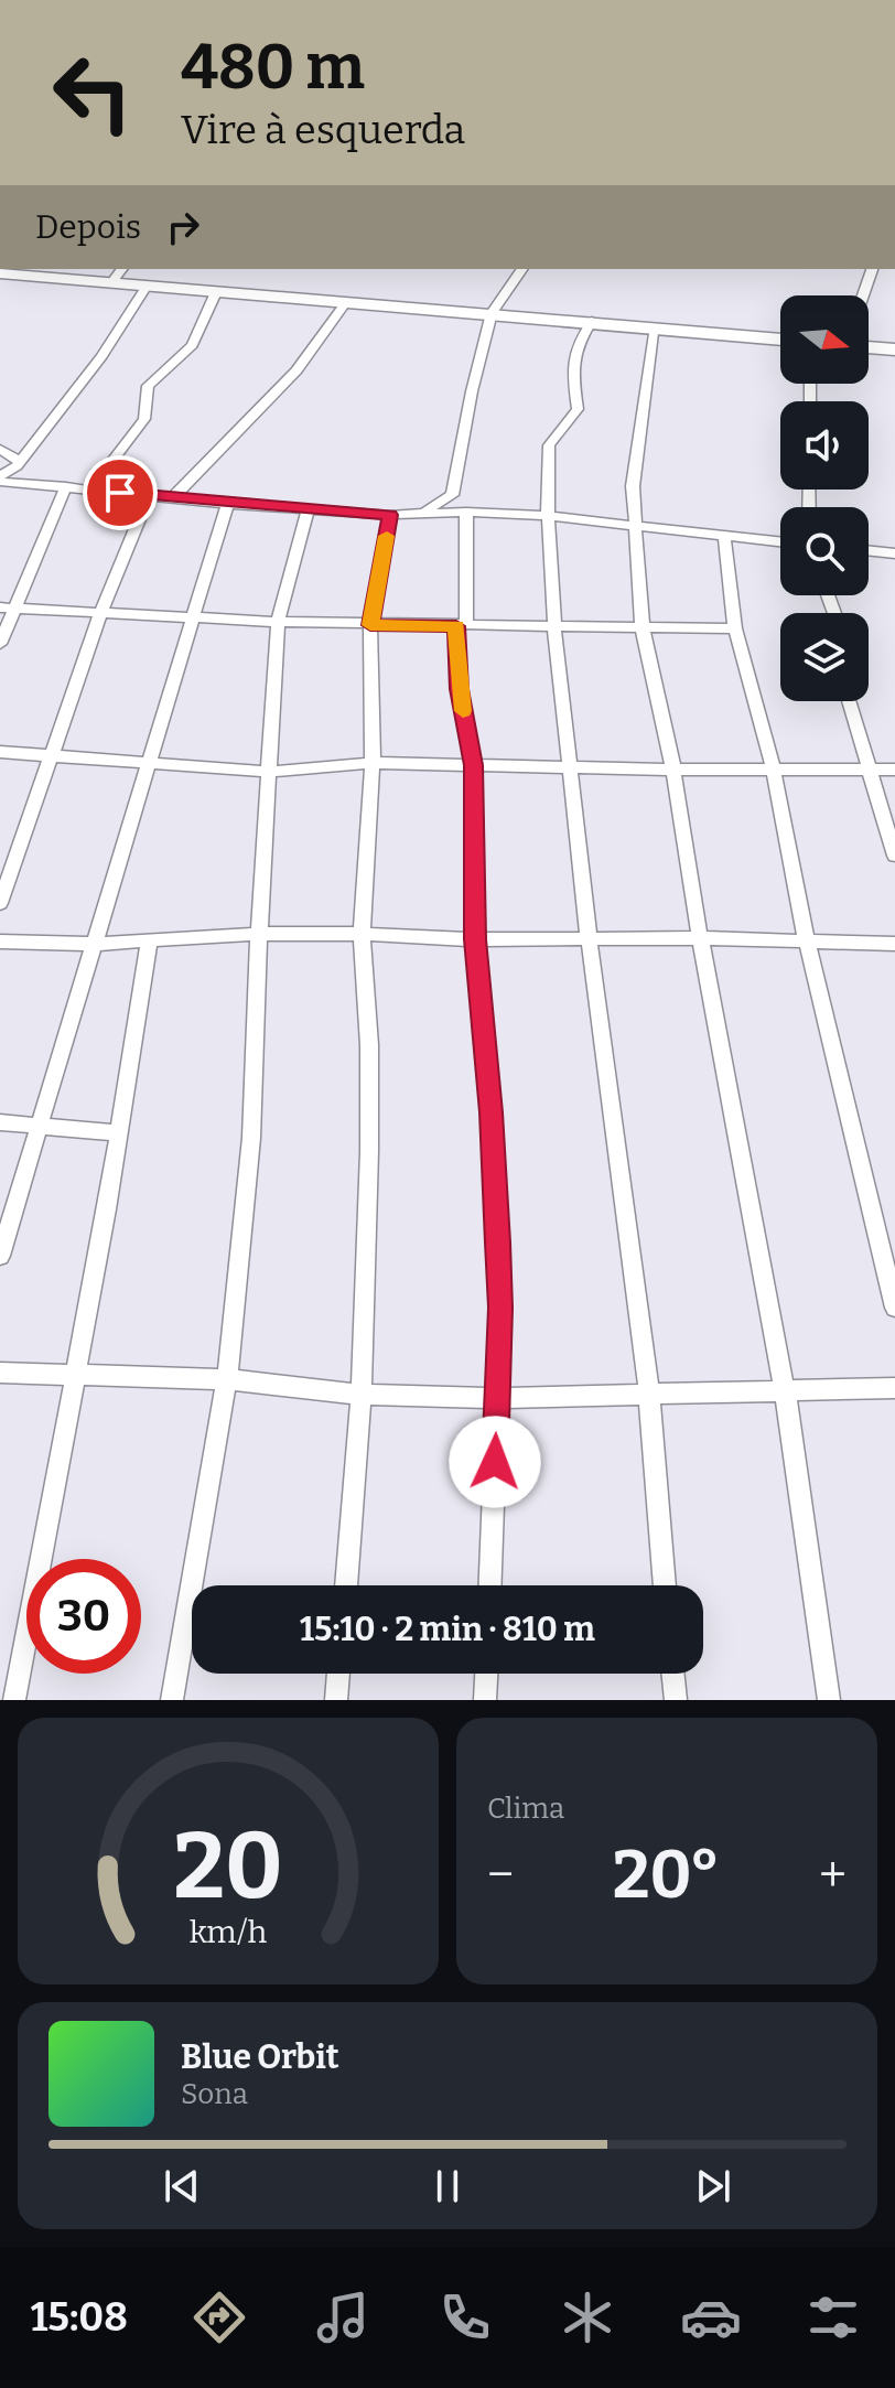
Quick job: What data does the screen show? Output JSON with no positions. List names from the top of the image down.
{
  "north": "right",
  "page": {
    "turn": ["480 m", "Vire à esquerda"],
    "then": "Depois",
    "limit": "30",
    "trip": "15:10 · 2 min · 810 m",
    "tile": "Clima",
    "heat": ["−", "20°", "+"],
    "song": ["Blue Orbit", "Sona"],
    "tabs": "15:08",
    "gauge": ["20", "km/h"]
  }
}
